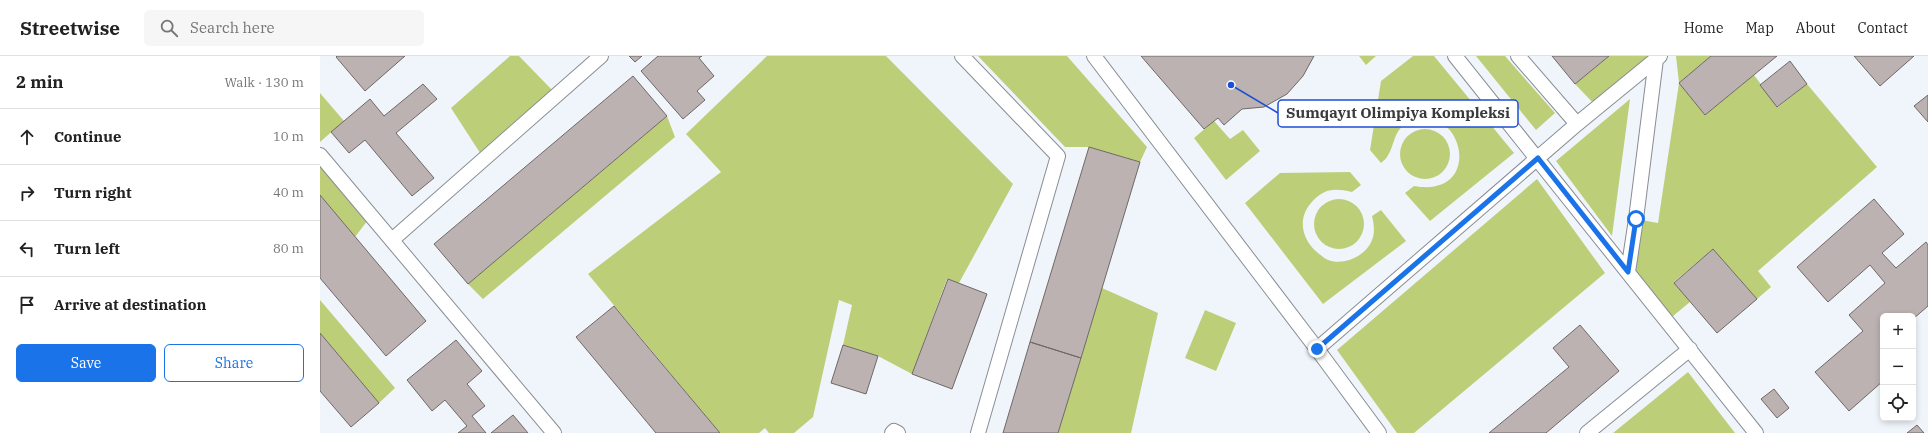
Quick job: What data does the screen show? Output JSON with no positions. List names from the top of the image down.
{
  "places": ["Sumqayıt Olimpiya Kompleksi"],
  "page": {
    "header": "Streetwise",
    "search": "Search here",
    "nav": [
      "Home",
      "Map",
      "About",
      "Contact"
    ],
    "heading": ["2 min", "Walk · 130 m"],
    "list": [
      ["Continue", "10 m"],
      ["Turn right", "40 m"],
      ["Turn left", "80 m"],
      "Arrive at destination"
    ],
    "map_buttons": ["+", "−"],
    "buttons": ["Save", "Share"]
  }
}
